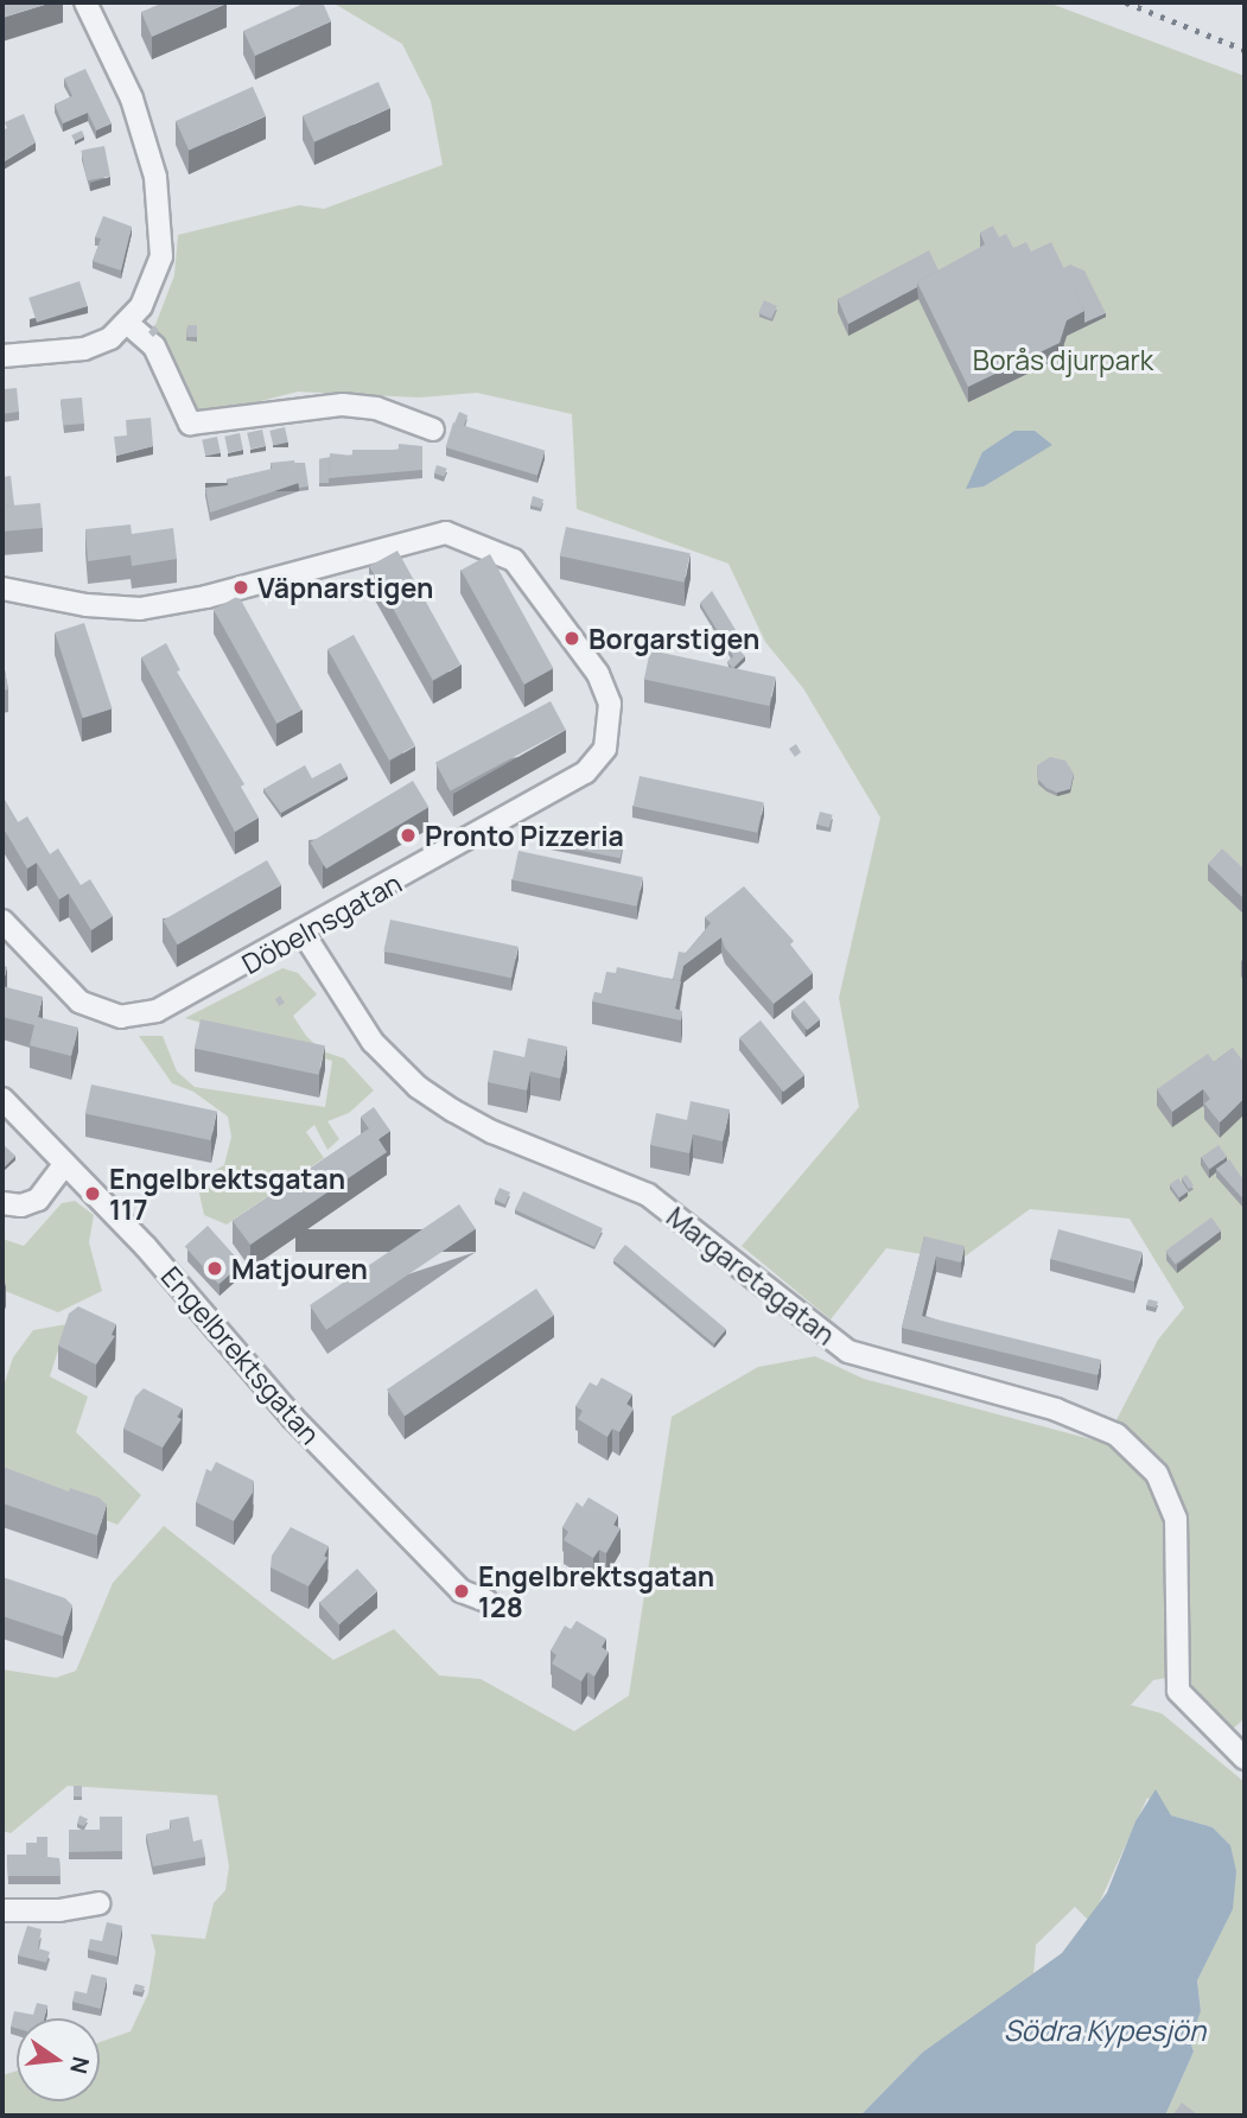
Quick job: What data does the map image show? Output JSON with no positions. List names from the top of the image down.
{
  "streets": {
    "street": ["Döbelnsgatan", "Margaretagatan", "Engelbrektsgatan"]
  },
  "crossings": [
    ["Döbelnsgatan", "Margaretagatan"]
  ],
  "water": ["Södra Kypesjön"],
  "parks": ["Borås djurpark"],
  "places": [
    "Väpnarstigen",
    "Borgarstigen",
    "Pronto Pizzeria",
    "Engelbrektsgatan 117",
    "Matjouren",
    "Engelbrektsgatan 128"
  ],
  "north": "right"
}
